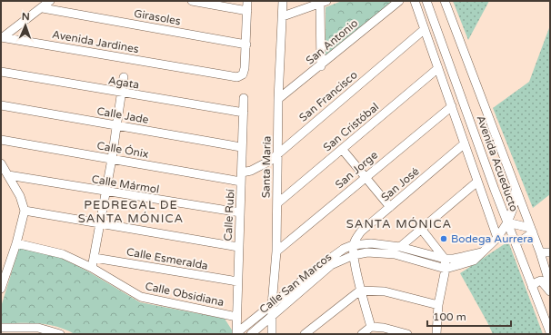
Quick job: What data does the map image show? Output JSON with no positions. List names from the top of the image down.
{
  "streets": {
    "street": [
      "Girasoles",
      "Avenida Jardines",
      "San Antonio",
      "Agata",
      "San Francisco",
      "Calle Jade",
      "San Cristóbal",
      "Calle Ónix",
      "Avenida Acueducto",
      "Santa María",
      "San Jorge",
      "Calle Mármol",
      "San José",
      "Calle Rubí",
      "Calle Esmeralda",
      "Calle San Marcos",
      "Calle Obsidiana"
    ]
  },
  "crossings": [
    ["Girasoles", "Avenida Jardines"],
    ["San Antonio", "Santa María"],
    ["Agata", "Calle Rubí"],
    ["San Francisco", "Santa María"],
    ["San Francisco", "Calle Rubí"],
    ["Calle Jade", "Calle Rubí"],
    ["San Cristóbal", "Santa María"],
    ["Calle Ónix", "Calle Rubí"],
    ["Santa María", "San Jorge"],
    ["Santa María", "Calle San Marcos"],
    ["Calle Mármol", "Calle Rubí"],
    ["San José", "Calle San Marcos"],
    ["Calle Rubí", "Calle Esmeralda"],
    ["Calle Rubí", "Calle Obsidiana"]
  ],
  "districts": ["PEDREGAL DE SANTA MÓNICA", "SANTA MÓNICA"],
  "places": ["Bodega Aurrera"],
  "scale_bar": "100 m",
  "north": "top"
}
